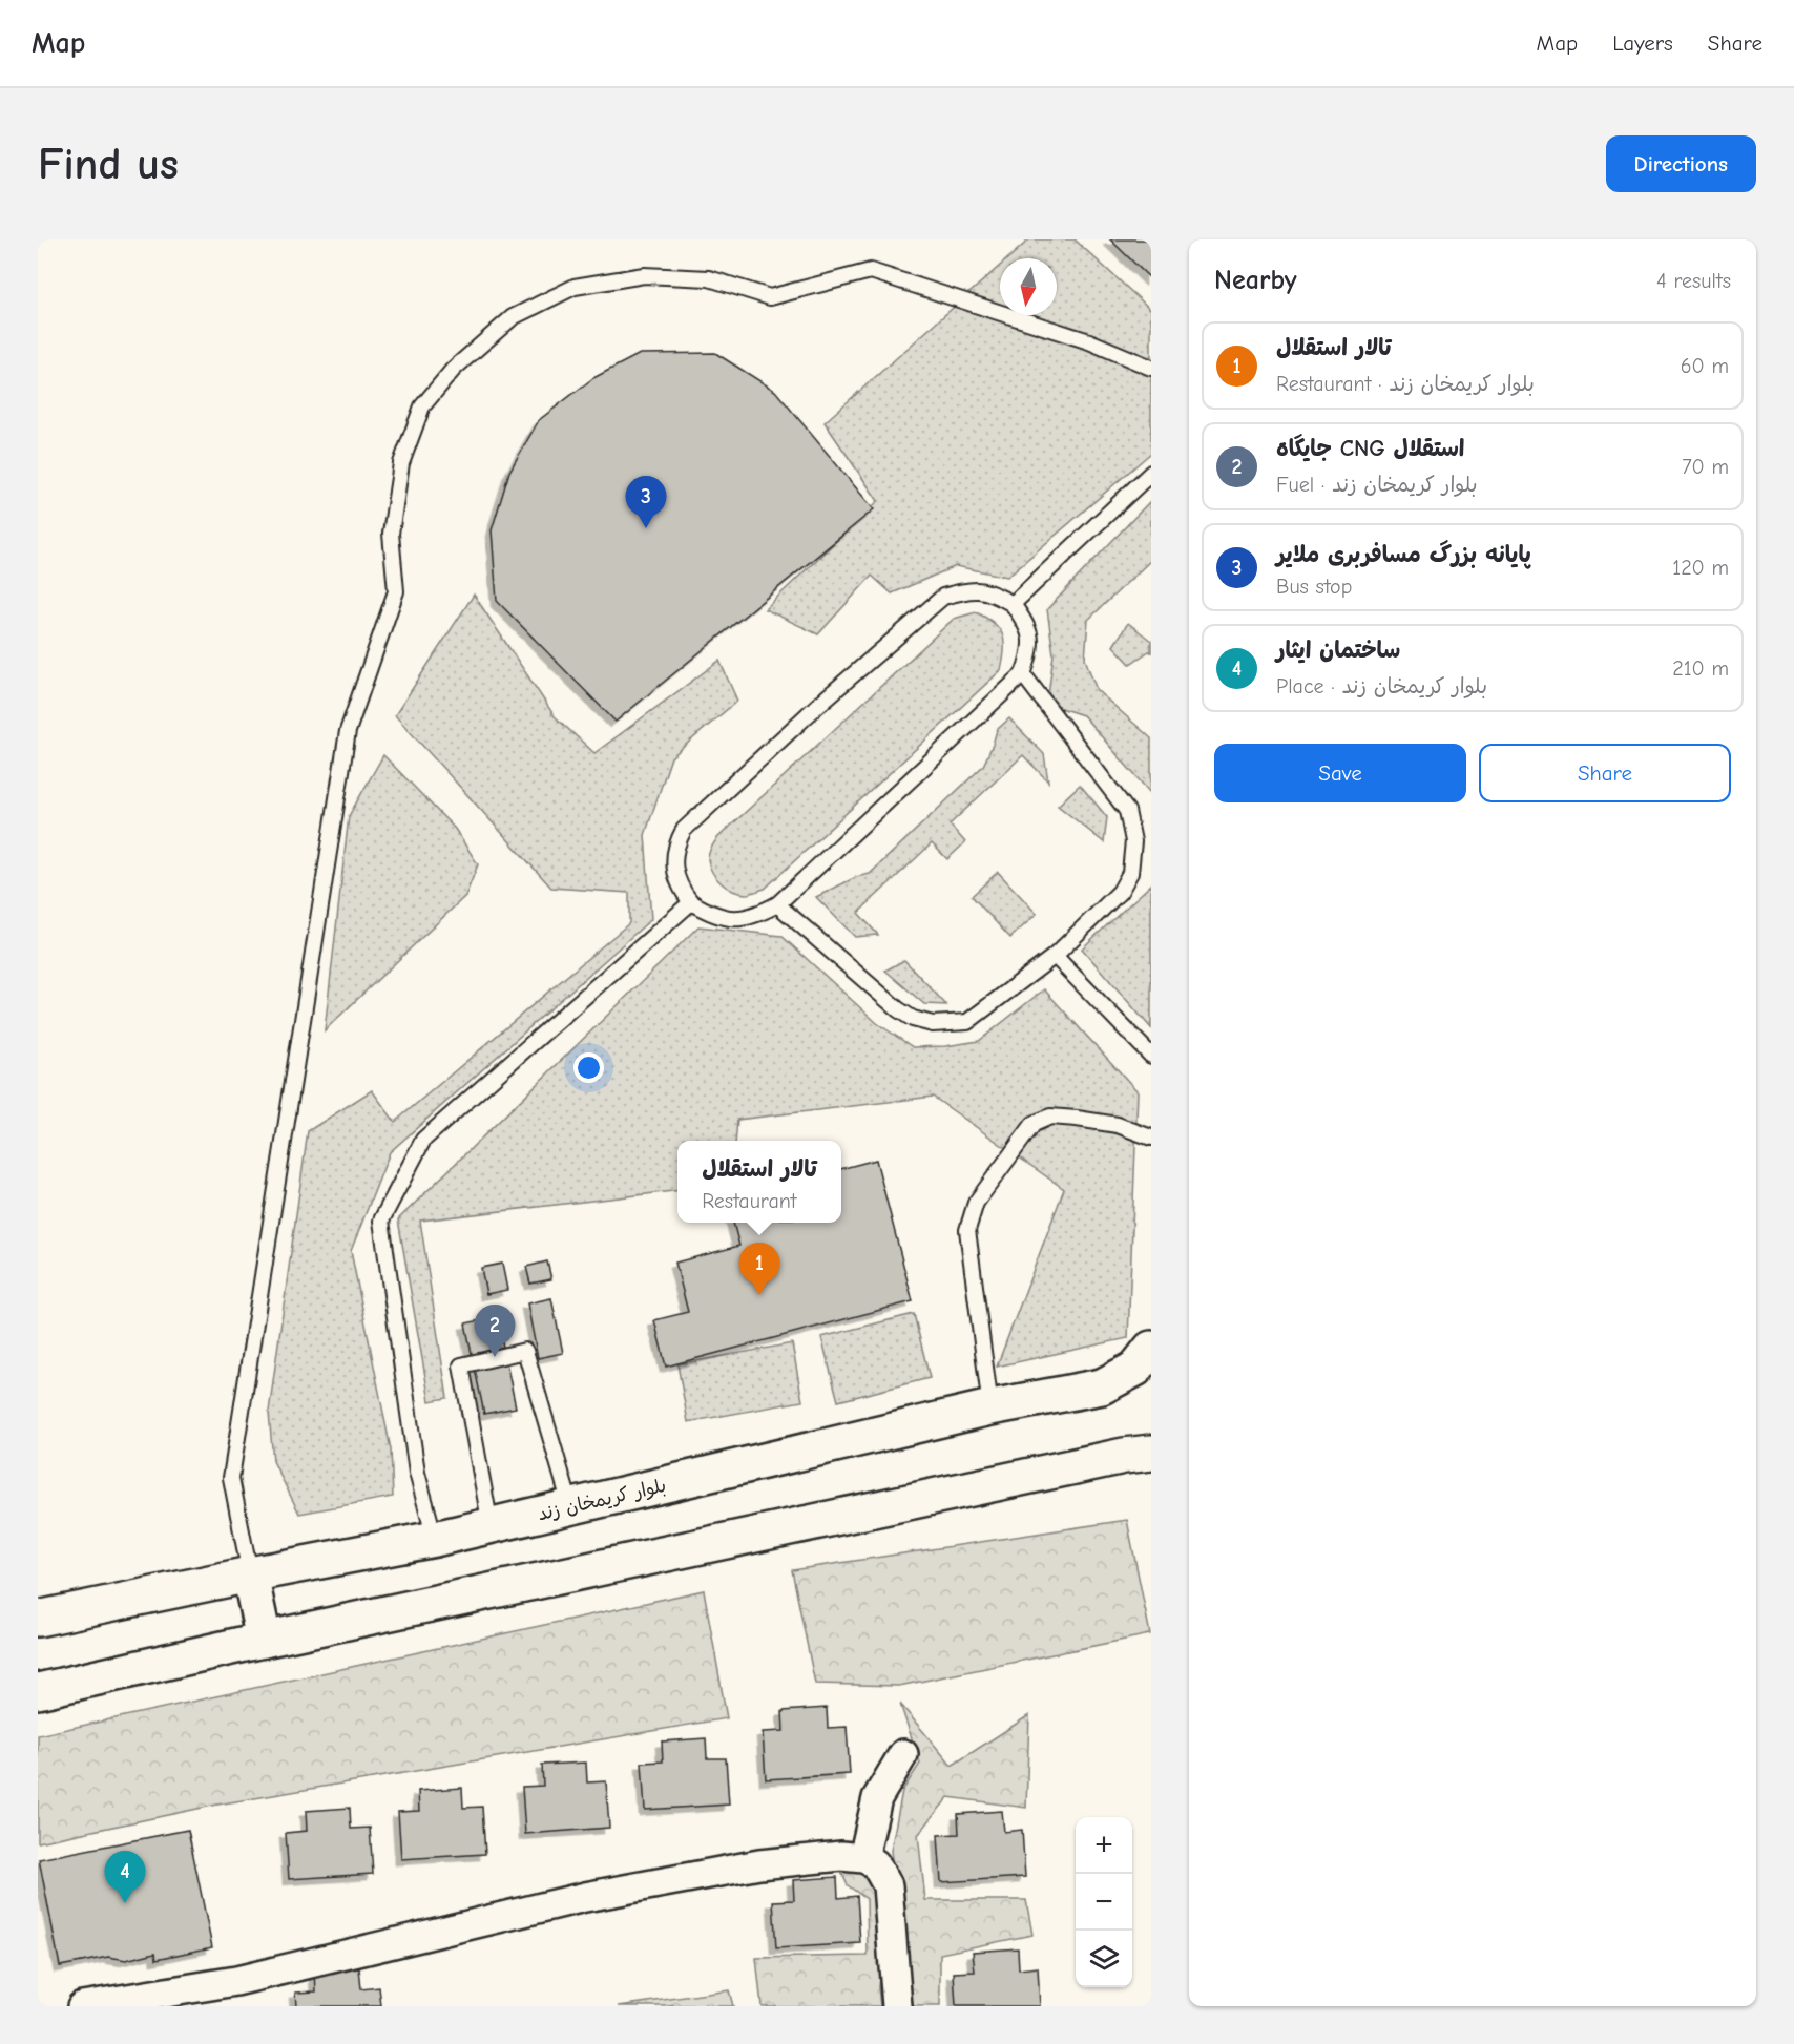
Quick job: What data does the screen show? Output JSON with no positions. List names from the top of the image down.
{
  "streets": {
    "main road": ["بلوار کریمخان زند"]
  },
  "north": "bottom",
  "page": {
    "header": "Map",
    "nav": ["Map", "Layers", "Share"],
    "buttons": [
      "Directions",
      ["Save", "Share"]
    ],
    "title": "Find us",
    "heading": ["Nearby", "4 results"],
    "list": [
      {
        "mark": "1",
        "name": "تالار استقلال",
        "note": "Restaurant · بلوار کریمخان زند",
        "value": "60 m"
      },
      {
        "mark": "2",
        "name": "جایگاه CNG استقلال",
        "note": "Fuel · بلوار کریمخان زند",
        "value": "70 m"
      },
      {
        "mark": "3",
        "name": "پایانه بزرگ مسافربری ملایر",
        "note": "Bus stop",
        "value": "120 m"
      },
      {
        "mark": "4",
        "name": "ساختمان ایثار",
        "note": "Place · بلوار کریمخان زند",
        "value": "210 m"
      }
    ],
    "pins": [
      "3",
      "1",
      "2",
      "4"
    ],
    "popup": ["تالار استقلال", "Restaurant"],
    "map_buttons": ["+", "−"]
  }
}
